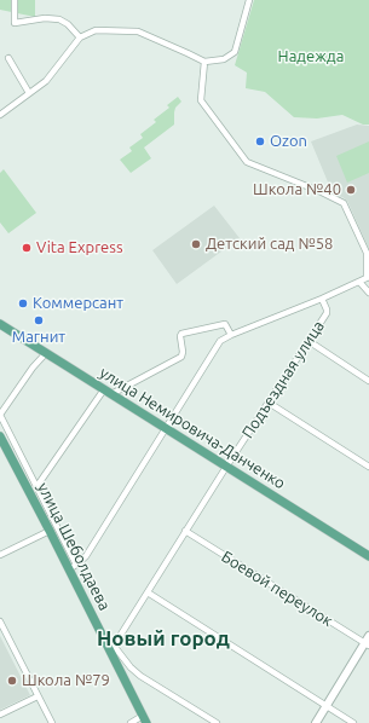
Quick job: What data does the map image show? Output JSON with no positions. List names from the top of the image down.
{
  "streets": {
    "main road": ["улица Немировича-Данченко", "улица Шеболдаева"],
    "street": ["Подъездная улица", "Боевой переулок"]
  },
  "crossings": [
    ["Подъездная улица", "улица Немировича-Данченко"],
    ["Подъездная улица", "улица Шеболдаева"],
    ["Подъездная улица", "Боевой переулок"]
  ],
  "districts": ["Новый город"],
  "parks": ["Надежда"],
  "places": [
    "Ozon",
    "Школа №40",
    "Детский сад №58",
    "Vita Express",
    "Коммерсант",
    "Магнит",
    "Школа №79"
  ]
}
